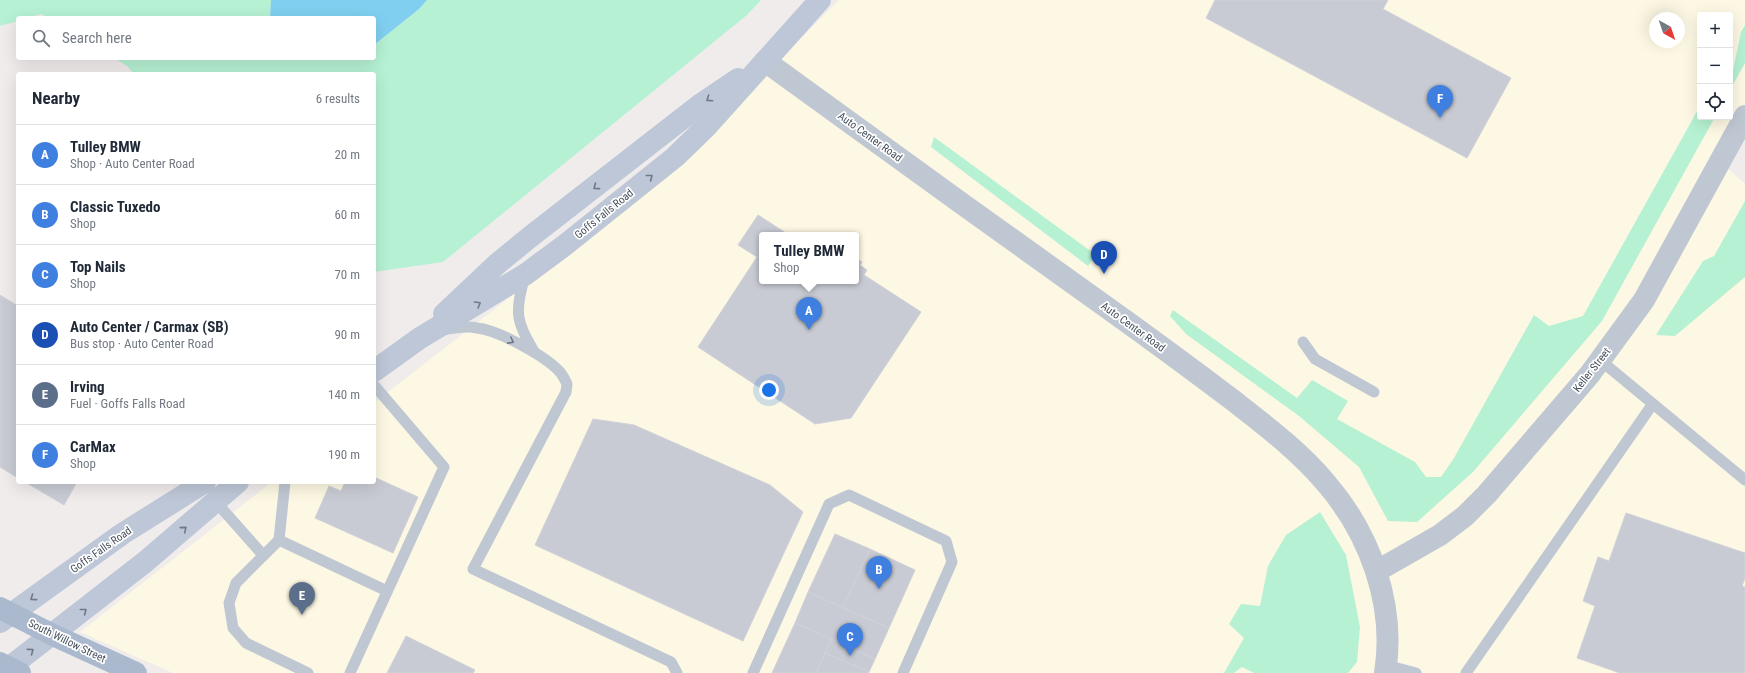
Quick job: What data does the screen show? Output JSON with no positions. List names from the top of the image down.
{
  "streets": {
    "main road": ["South Willow Street"],
    "street": ["Auto Center Road", "Goffs Falls Road", "Keller Street"]
  },
  "crossings": [
    ["Auto Center Road", "Goffs Falls Road"],
    ["Auto Center Road", "Keller Street"],
    ["Goffs Falls Road", "South Willow Street"]
  ],
  "north": "bottom right",
  "page": {
    "map_buttons": ["+", "−"],
    "search": "Search here",
    "heading": ["Nearby", "6 results"],
    "pins": [
      "F",
      "D",
      "A",
      "B",
      "E",
      "C"
    ],
    "list": [
      {
        "mark": "A",
        "name": "Tulley BMW",
        "note": "Shop · Auto Center Road",
        "value": "20 m"
      },
      {
        "mark": "B",
        "name": "Classic Tuxedo",
        "note": "Shop",
        "value": "60 m"
      },
      {
        "mark": "C",
        "name": "Top Nails",
        "note": "Shop",
        "value": "70 m"
      },
      {
        "mark": "D",
        "name": "Auto Center / Carmax (SB)",
        "note": "Bus stop · Auto Center Road",
        "value": "90 m"
      },
      {
        "mark": "E",
        "name": "Irving",
        "note": "Fuel · Goffs Falls Road",
        "value": "140 m"
      },
      {
        "mark": "F",
        "name": "CarMax",
        "note": "Shop",
        "value": "190 m"
      }
    ],
    "popup": ["Tulley BMW", "Shop"]
  }
}
